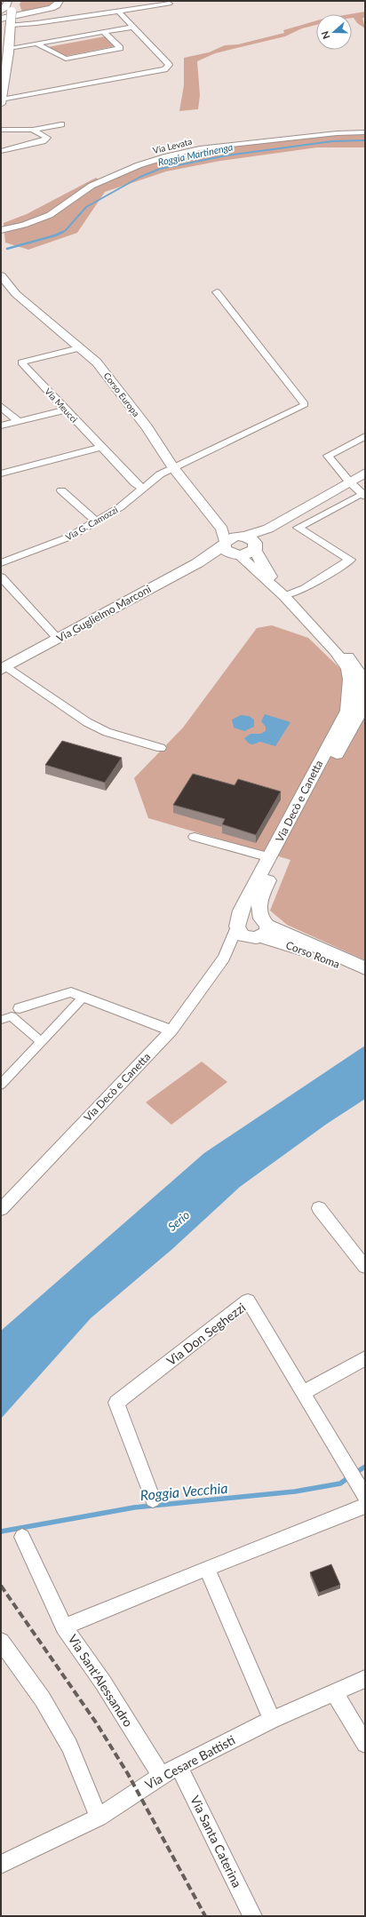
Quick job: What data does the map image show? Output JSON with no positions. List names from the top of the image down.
{
  "streets": {
    "main road": ["Via Guglielmo Marconi"],
    "street": [
      "Via Levata",
      "Corso Europa",
      "Via Meucci",
      "Via G. Camozzi",
      "Via Decò e Canetta",
      "Corso Roma",
      "Via Don Seghezzi",
      "Via Sant'Alessandro",
      "Via Cesare Battisti",
      "Via Santa Caterina"
    ]
  },
  "crossings": [
    ["Corso Europa", "Via Meucci"],
    ["Corso Europa", "Via G. Camozzi"],
    ["Corso Europa", "Via Guglielmo Marconi"],
    ["Corso Europa", "Via Decò e Canetta"],
    ["Via Meucci", "Via G. Camozzi"],
    ["Via Decò e Canetta", "Corso Roma"],
    ["Via Sant'Alessandro", "Via Cesare Battisti"],
    ["Via Cesare Battisti", "Via Santa Caterina"]
  ],
  "water": ["Roggia Martinenga", "Serio", "Roggia Vecchia"],
  "north": "left"
}
